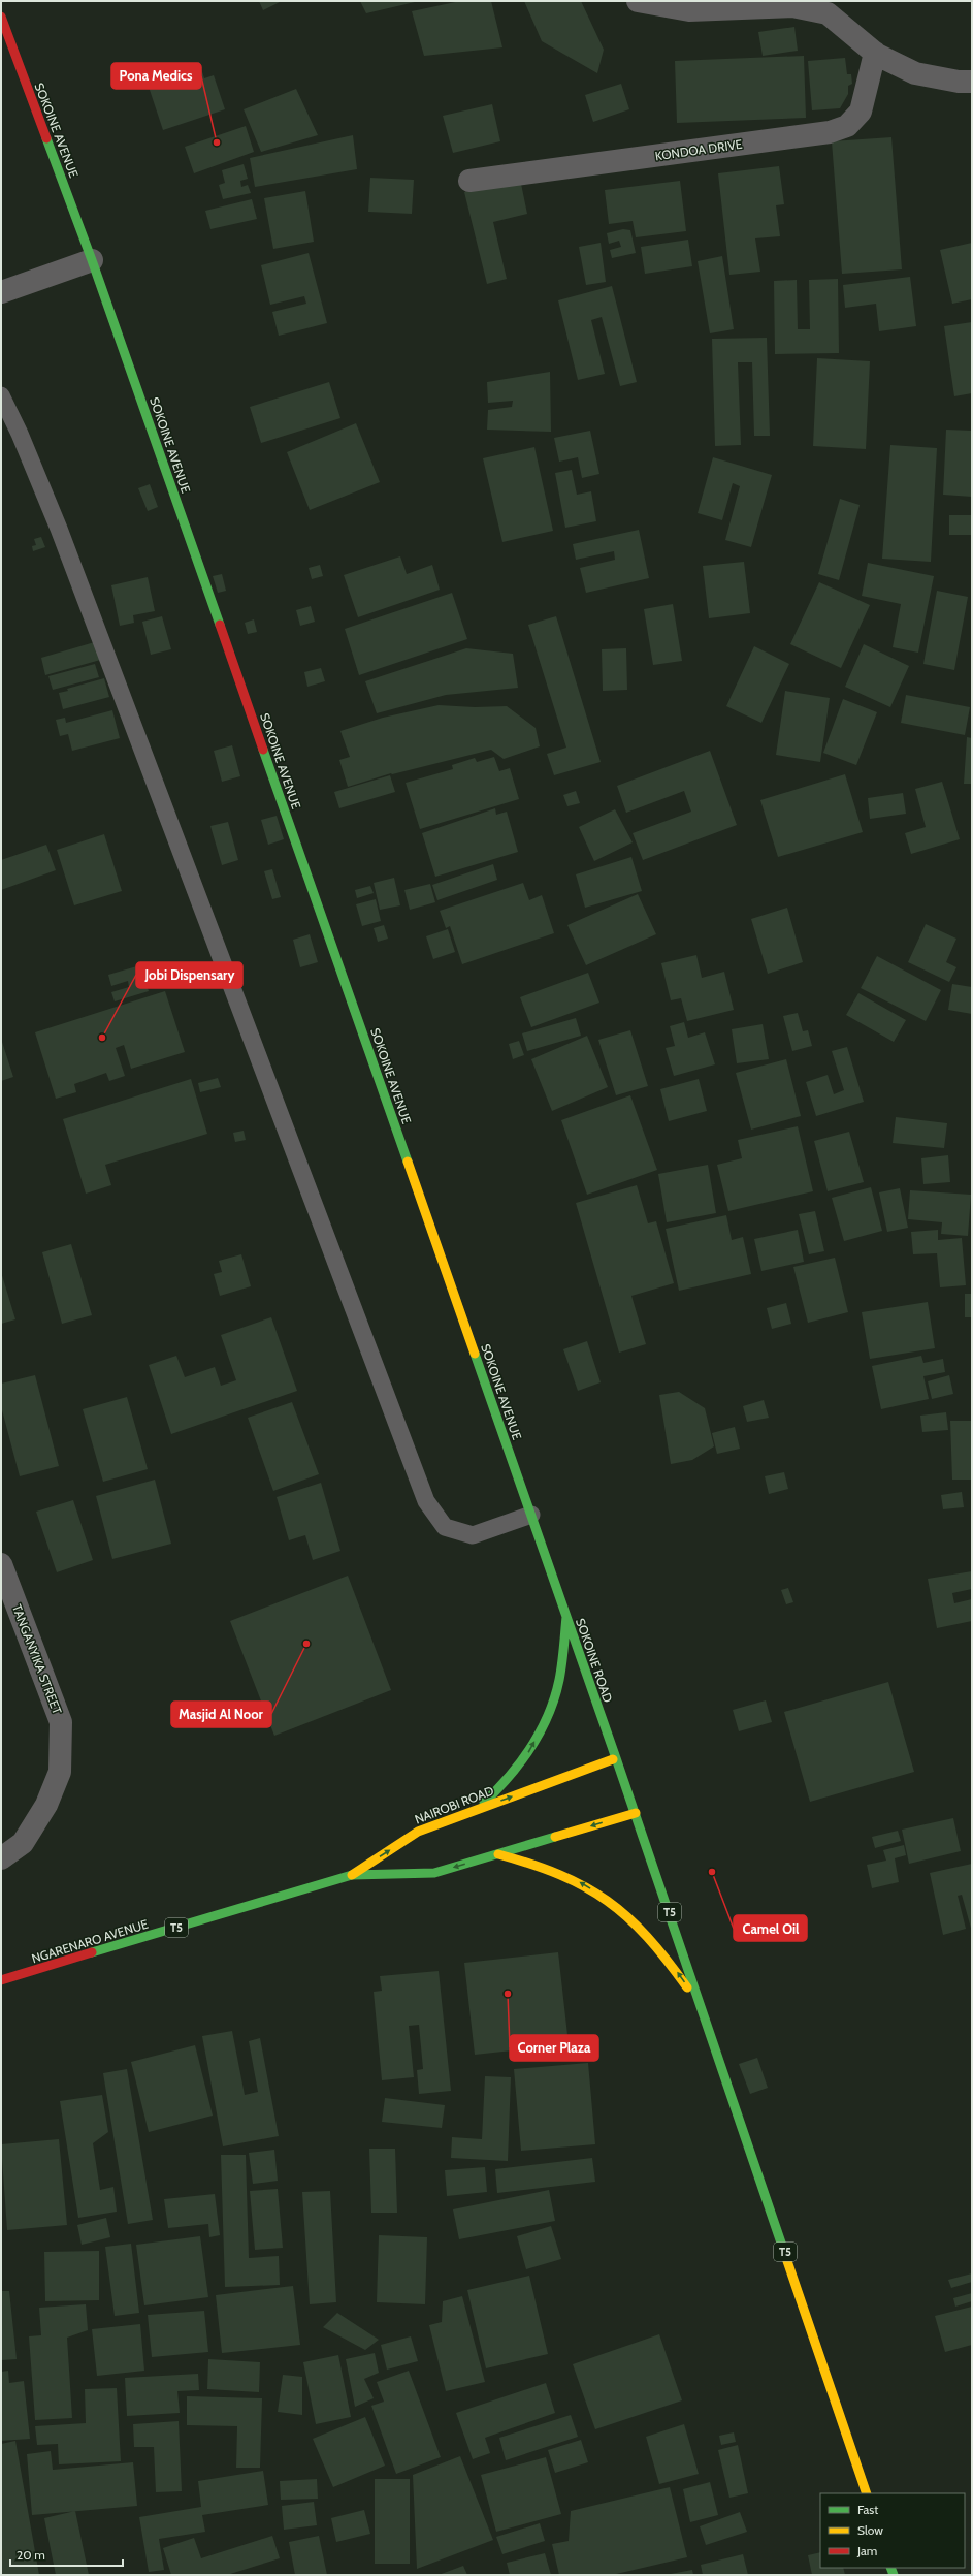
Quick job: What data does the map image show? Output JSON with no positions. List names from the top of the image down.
{
  "streets": {
    "main road": [
      "SOKOINE AVENUE",
      "SOKOINE ROAD",
      "NAIROBI ROAD",
      "T5",
      "NGARENARO AVENUE"
    ],
    "street": ["KONDOA DRIVE", "TANGANYIKA STREET"]
  },
  "crossings": [
    ["SOKOINE AVENUE", "SOKOINE ROAD"],
    ["SOKOINE ROAD", "NAIROBI ROAD"],
    ["SOKOINE ROAD", "T5"],
    ["NAIROBI ROAD", "T5"],
    ["NAIROBI ROAD", "NGARENARO AVENUE"],
    ["T5", "NGARENARO AVENUE"]
  ],
  "places": [
    "Pona Medics",
    "Jobi Dispensary",
    "Masjid Al Noor",
    "Camel Oil",
    "Corner Plaza"
  ],
  "legend": ["Fast", "Slow", "Jam"],
  "scale_bar": "20 m"
}
